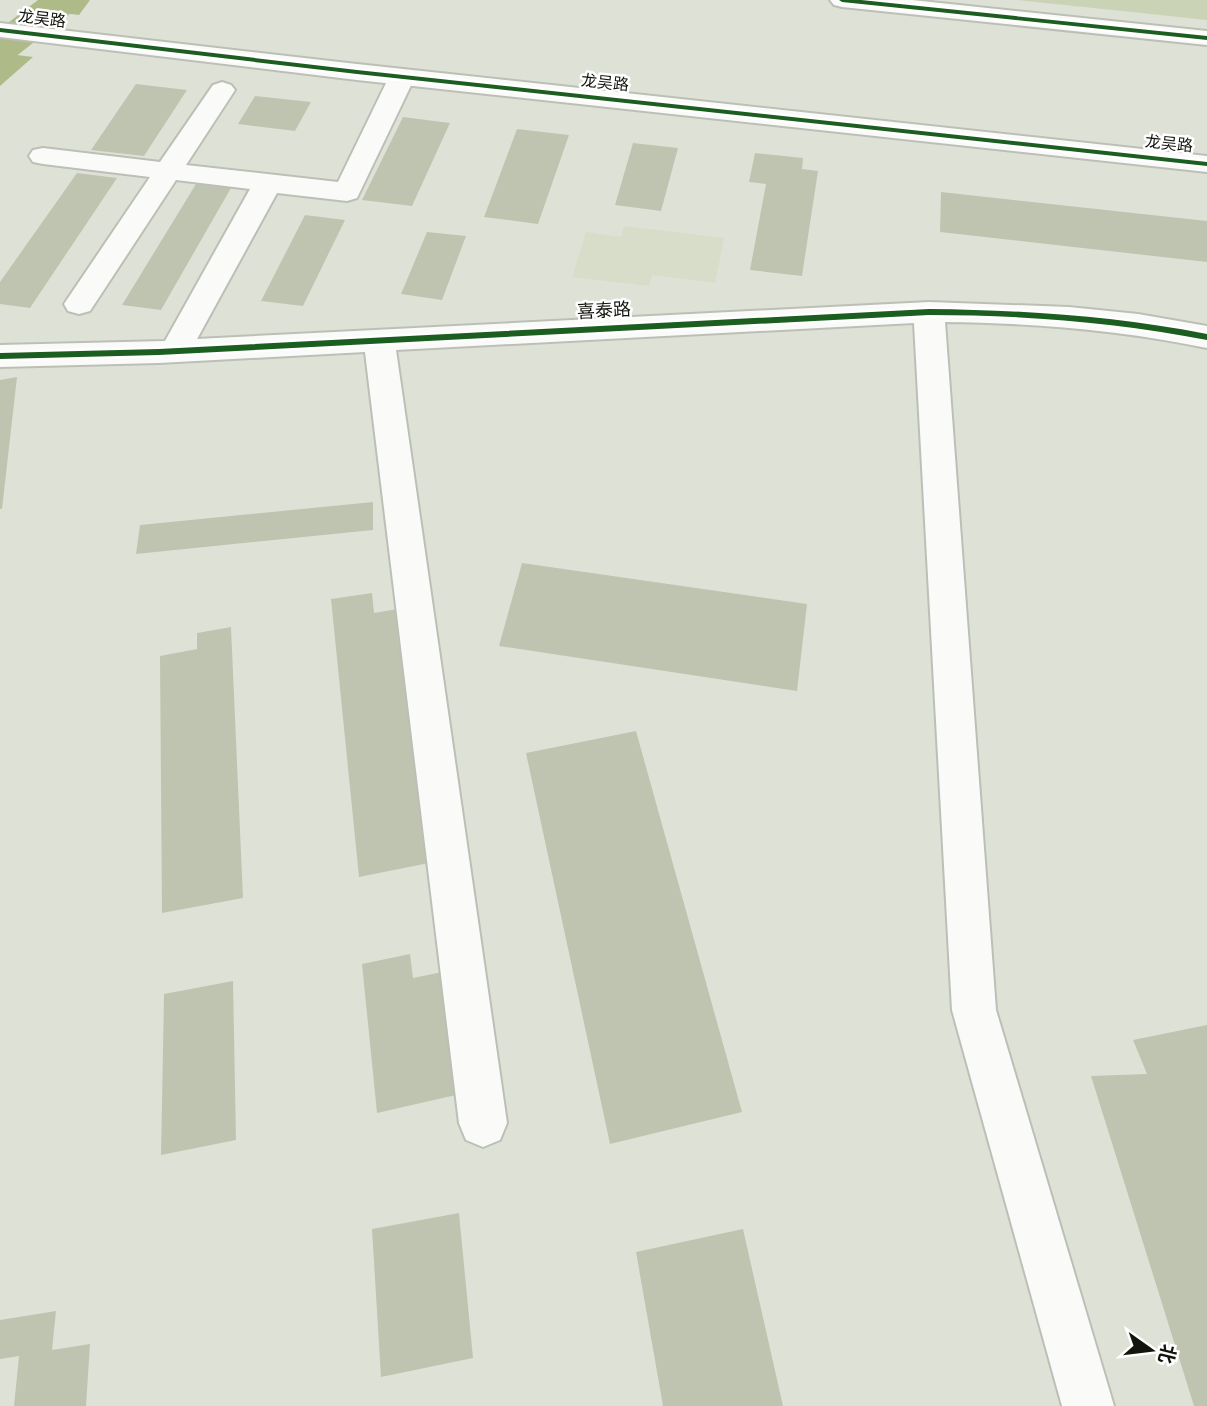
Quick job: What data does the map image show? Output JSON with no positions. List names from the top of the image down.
{
  "streets": {
    "street": ["龙吴路", "喜泰路"]
  },
  "north": "right"
}
